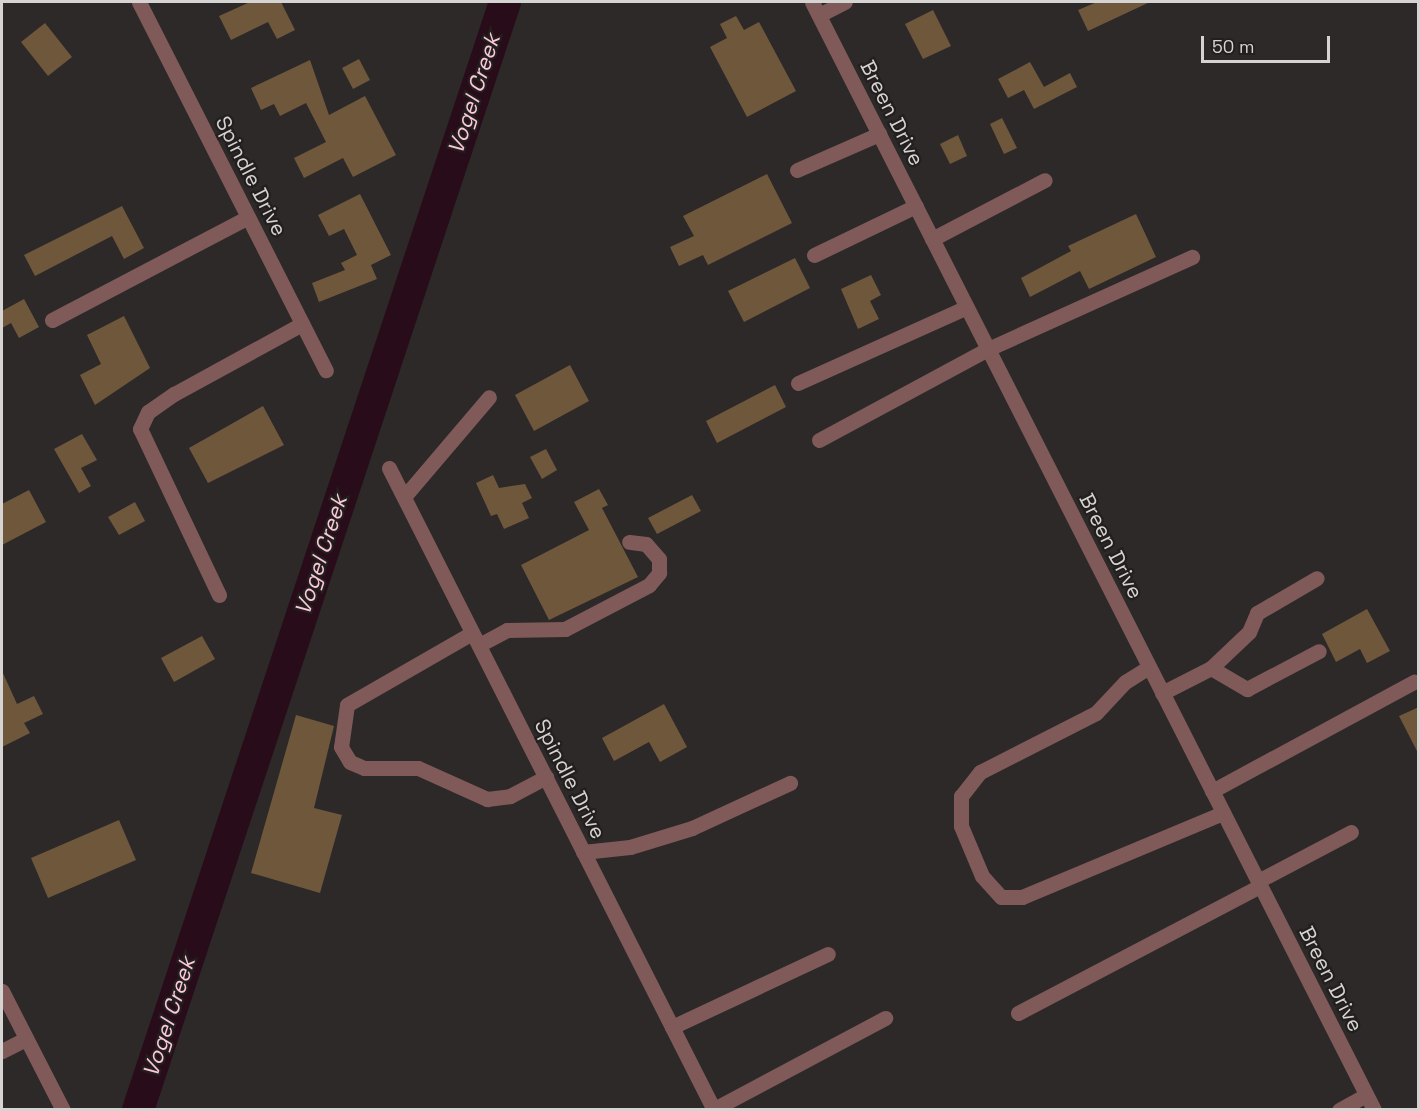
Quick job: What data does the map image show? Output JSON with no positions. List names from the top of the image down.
{
  "streets": {
    "street": ["Breen Drive", "Spindle Drive"]
  },
  "water": ["Vogel Creek"],
  "scale_bar": "50 m"
}
